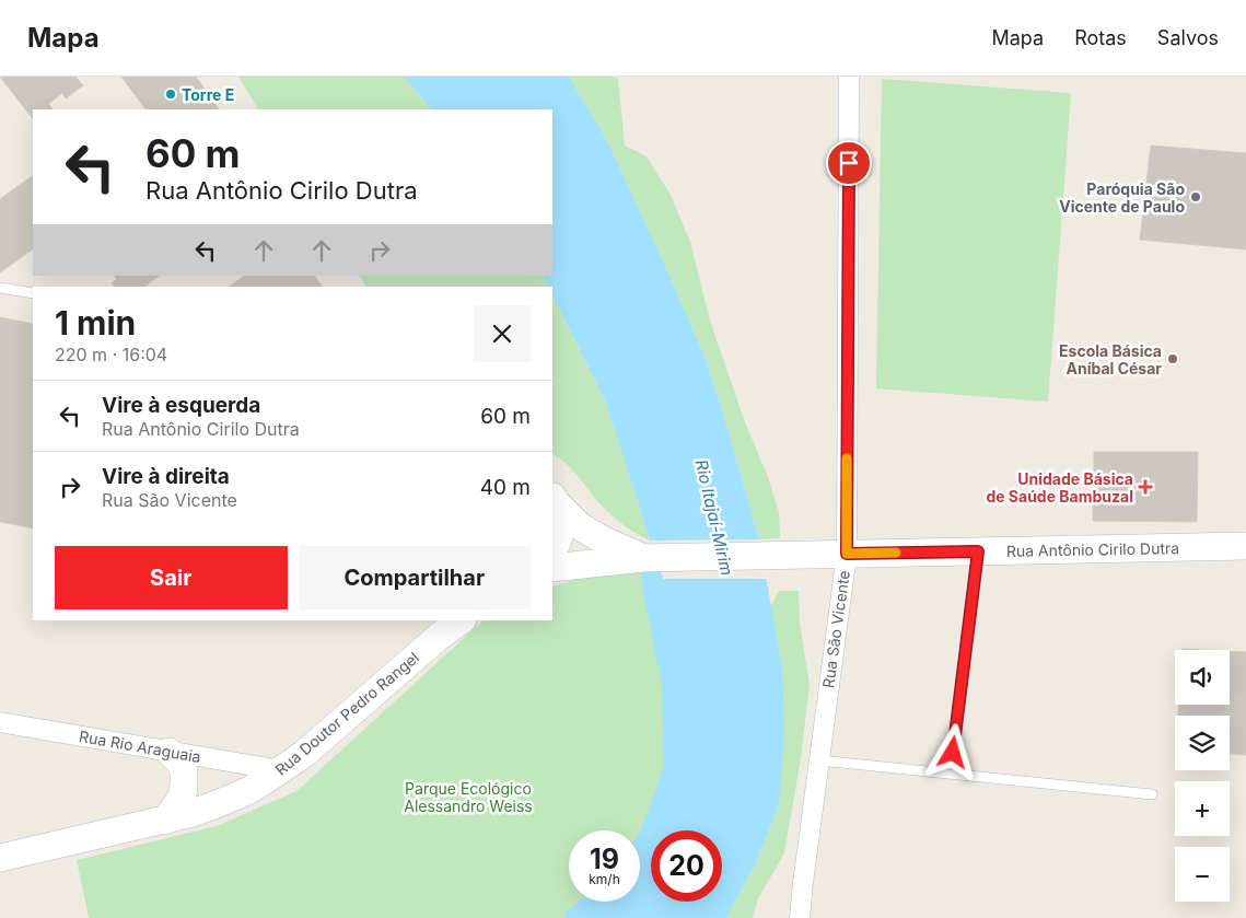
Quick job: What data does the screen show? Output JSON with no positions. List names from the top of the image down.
{
  "streets": {
    "main road": ["Rua Antônio Cirilo Dutra", "Rua Doutor Pedro Rangel"],
    "street": ["Rua São Vicente", "Rua Rio Araguaia"]
  },
  "crossings": [
    ["Rua Antônio Cirilo Dutra", "Rua São Vicente"],
    ["Rua Doutor Pedro Rangel", "Rua Rio Araguaia"]
  ],
  "water": ["Rio Itajaí-Mirim"],
  "parks": ["Parque Ecológico Alessandro Weiss"],
  "places": {
    "other": ["Torre E", "Paróquia São Vicente de Paulo", "Escola Básica Aníbal César"],
    "health": ["Unidade Básica de Saúde Bambuzal"]
  },
  "page": {
    "header": "Mapa",
    "nav": ["Mapa", "Rotas", "Salvos"],
    "turn": ["60 m", "Rua Antônio Cirilo Dutra"],
    "heading": ["1 min", "220 m · 16:04"],
    "list": [
      {
        "name": "Vire à esquerda",
        "note": "Rua Antônio Cirilo Dutra",
        "value": "60 m"
      },
      {
        "name": "Vire à direita",
        "note": "Rua São Vicente",
        "value": "40 m"
      }
    ],
    "buttons": ["Sair", "Compartilhar"],
    "map_buttons": ["+", "−"],
    "speed": "19 km/h",
    "limit": "20"
  }
}
